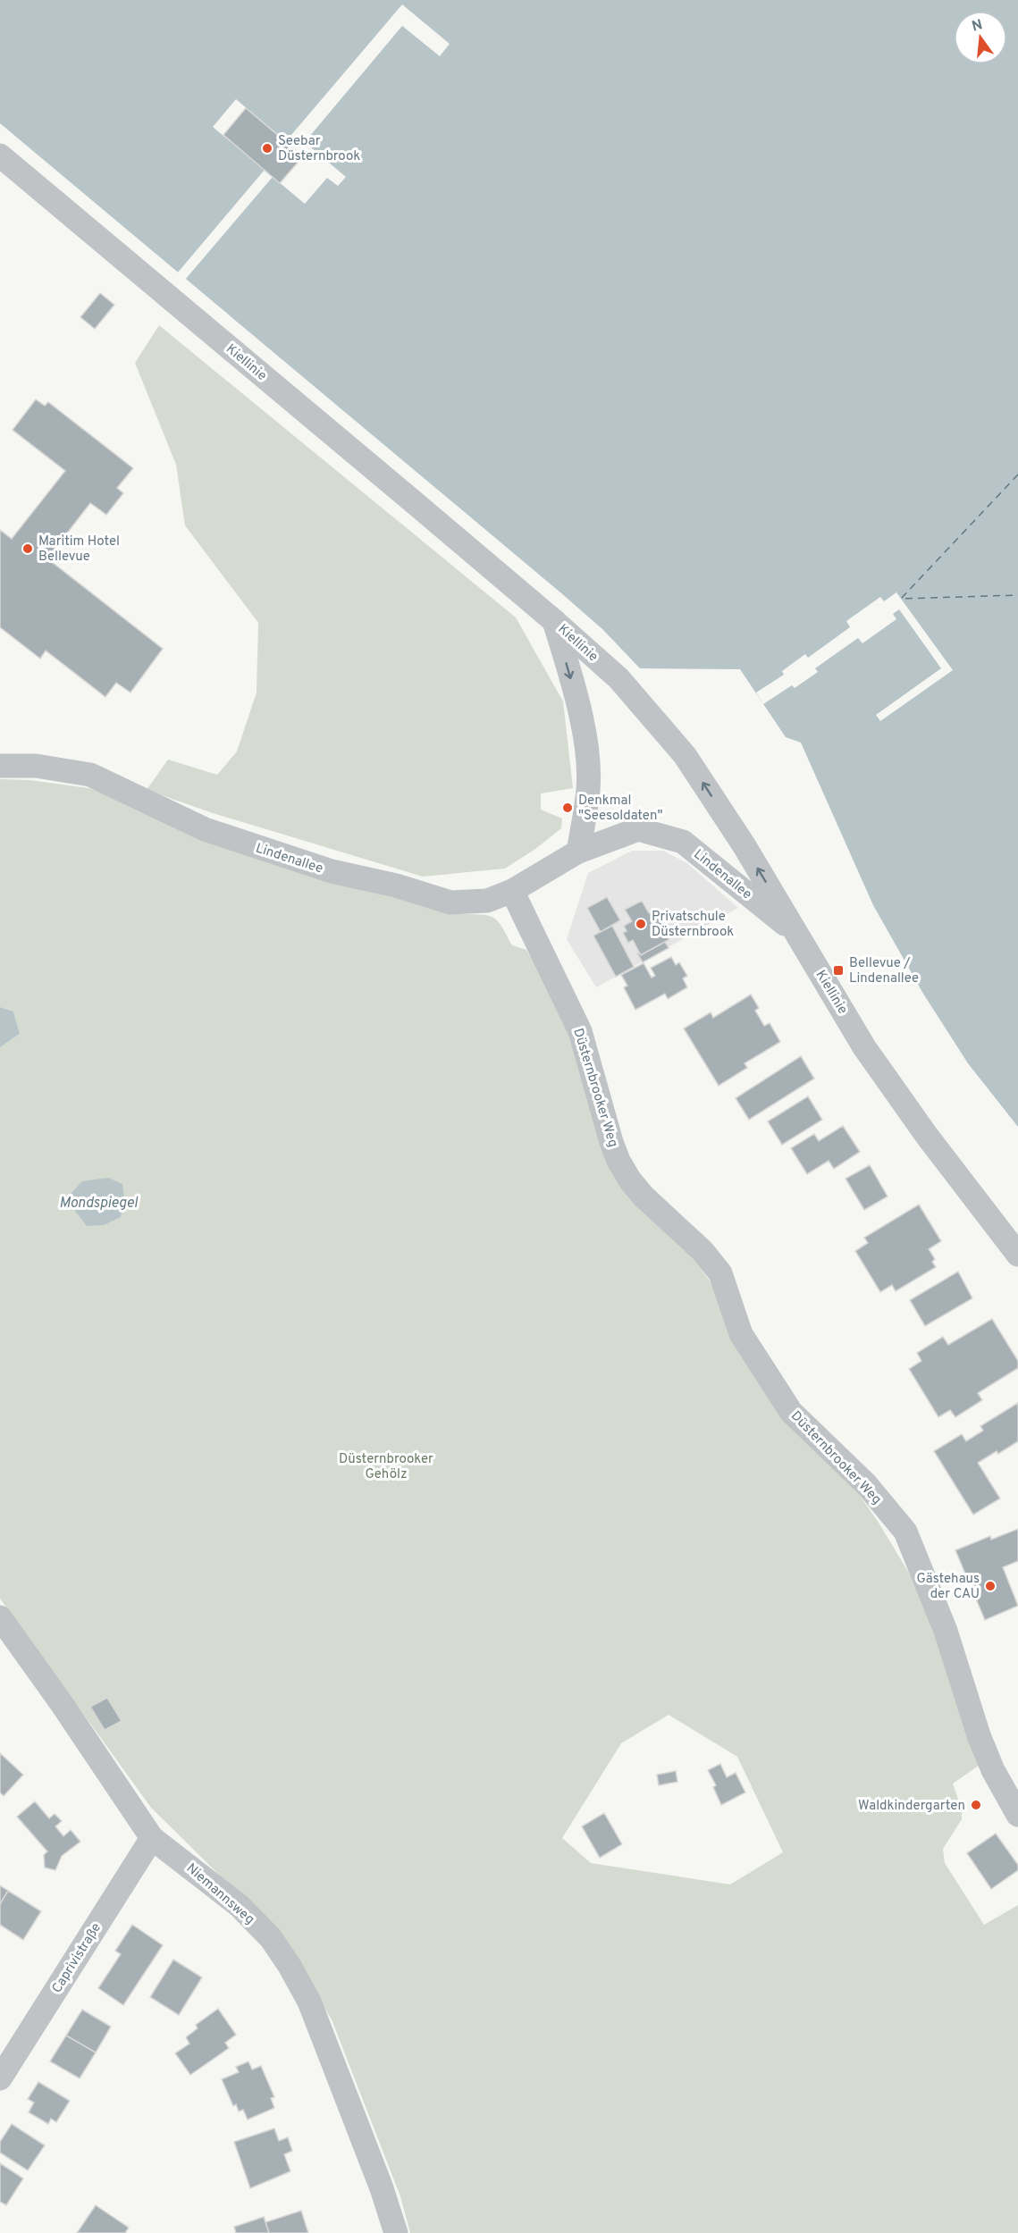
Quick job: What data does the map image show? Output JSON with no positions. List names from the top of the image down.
{
  "streets": {
    "street": [
      "Kiellinie",
      "Lindenallee",
      "Düsternbrooker Weg",
      "Niemannsweg",
      "Caprivistraße"
    ]
  },
  "crossings": [
    ["Kiellinie", "Lindenallee"],
    ["Lindenallee", "Düsternbrooker Weg"],
    ["Niemannsweg", "Caprivistraße"]
  ],
  "water": ["Mondspiegel"],
  "parks": ["Düsternbrooker Gehölz"],
  "places": {
    "other": [
      "Seebar Düsternbrook",
      "Maritim Hotel Bellevue",
      "Denkmal \"Seesoldaten\"",
      "Privatschule Düsternbrook",
      "Gästehaus der CAU",
      "Waldkindergarten"
    ],
    "transit": ["Bellevue / Lindenallee"]
  },
  "north": "top"
}
